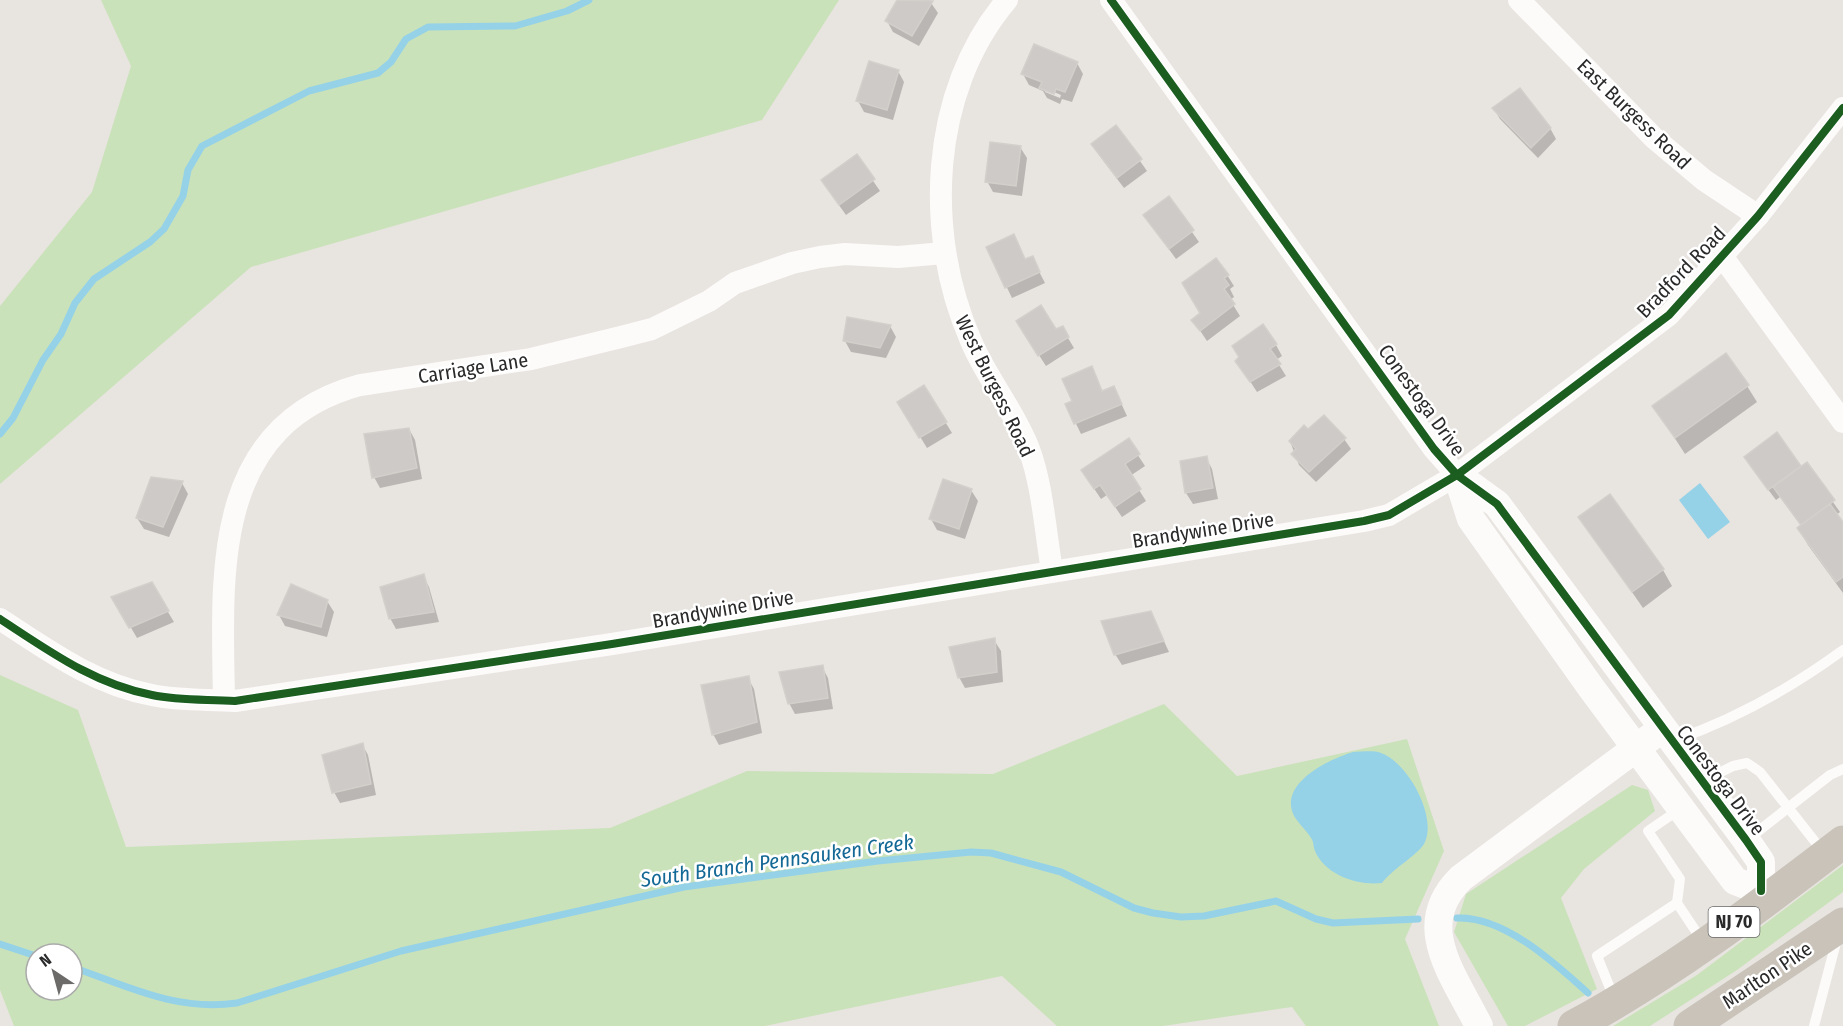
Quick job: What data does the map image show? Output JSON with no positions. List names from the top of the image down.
{
  "streets": {
    "highway": ["NJ 70", "Marlton Pike"],
    "street": [
      "East Burgess Road",
      "Bradford Road",
      "Carriage Lane",
      "West Burgess Road",
      "Conestoga Drive",
      "Brandywine Drive"
    ]
  },
  "crossings": [
    ["East Burgess Road", "Bradford Road"],
    ["Bradford Road", "Conestoga Drive"],
    ["Bradford Road", "Brandywine Drive"],
    ["Carriage Lane", "West Burgess Road"],
    ["Carriage Lane", "Brandywine Drive"],
    ["West Burgess Road", "Brandywine Drive"],
    ["Conestoga Drive", "Brandywine Drive"],
    ["Conestoga Drive", "NJ 70"]
  ],
  "water": ["South Branch Pennsauken Creek"],
  "north": "top left"
}
